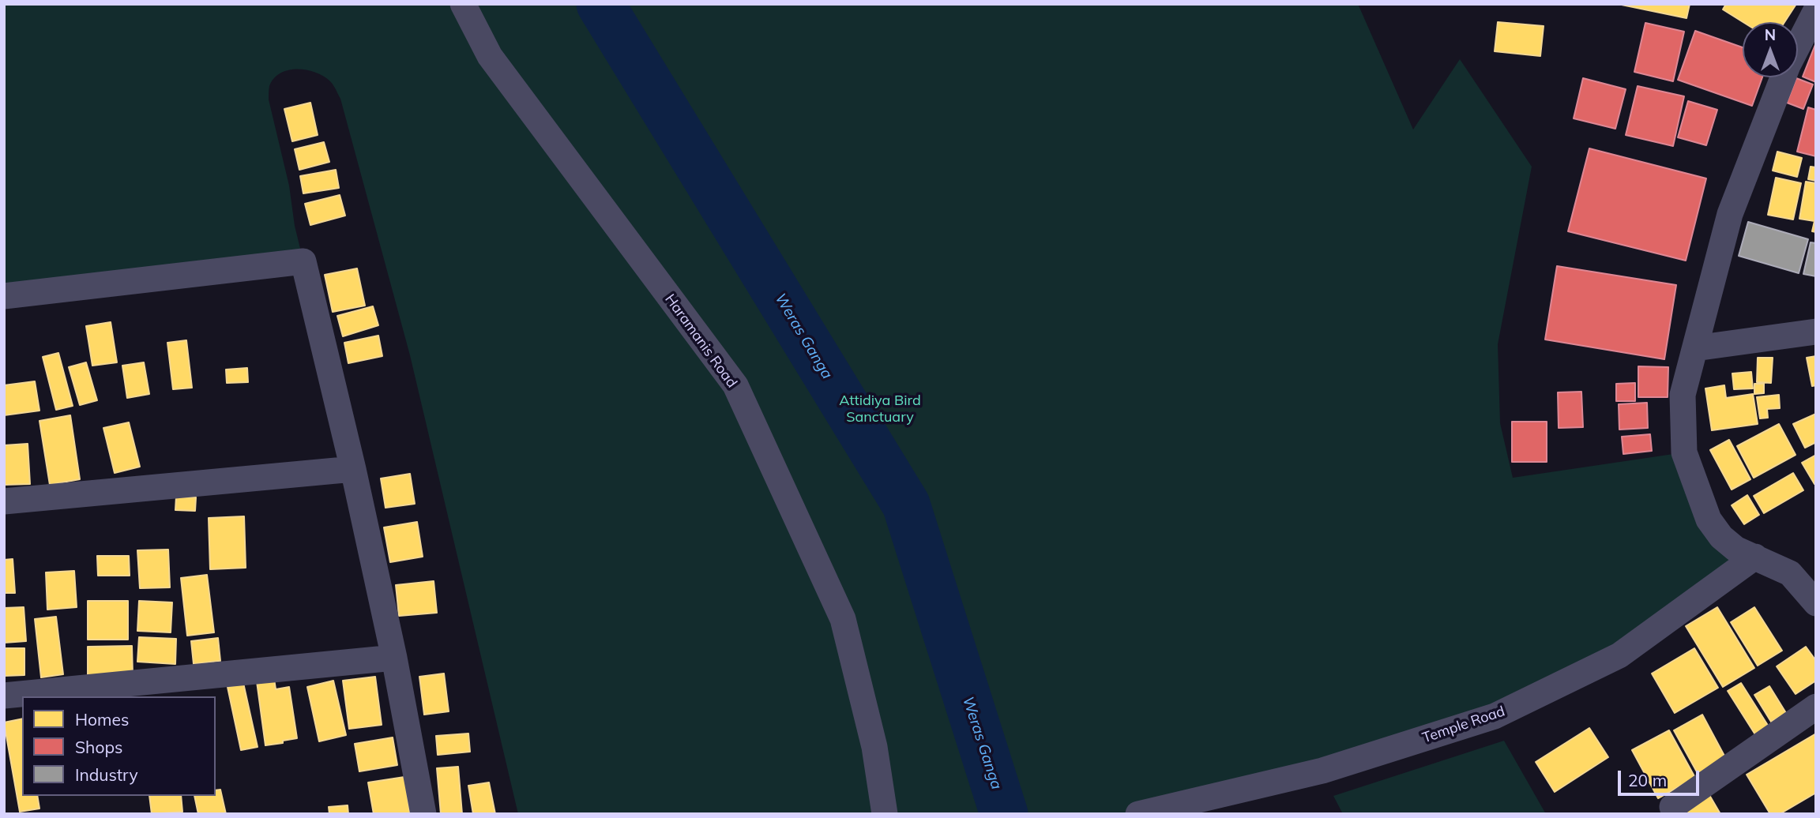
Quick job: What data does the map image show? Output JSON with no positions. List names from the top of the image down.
{
  "streets": {
    "street": ["Haramanis Road", "Temple Road"]
  },
  "water": ["Weras Ganga"],
  "parks": ["Attidiya Bird Sanctuary"],
  "legend": ["Homes", "Shops", "Industry"],
  "scale_bar": "20 m",
  "north": "top"
}
